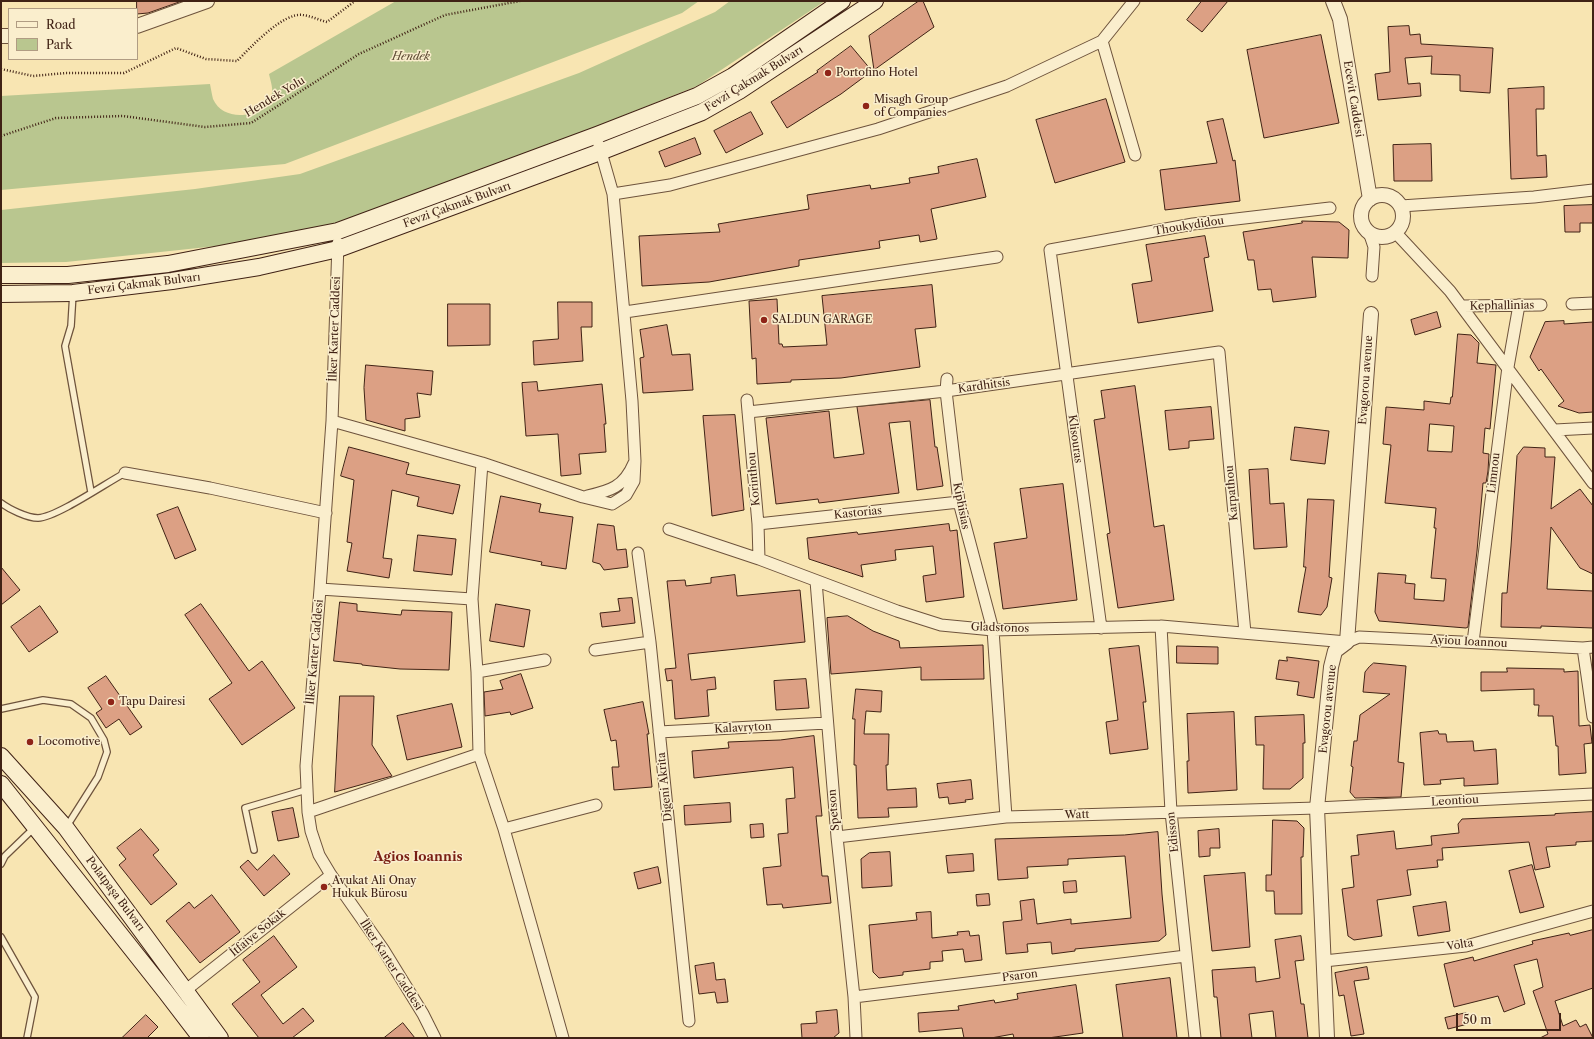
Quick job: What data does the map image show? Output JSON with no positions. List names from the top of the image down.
{
  "streets": {
    "main road": ["Fevzi Çakmak Bulvarı", "Polatpaşa Bulvarı"],
    "street": [
      "Ecevit Caddesi",
      "Thoukydidou",
      "Kephallinias",
      "İlker Karter Caddesi",
      "Evagorou avenue",
      "Kardhitsis",
      "Klisouras",
      "Limnou",
      "Korinthou",
      "Karpathou",
      "Kiphisias",
      "Kastorias",
      "Gladstonos",
      "Ayiou Ioannou",
      "Kalavryton",
      "Digeni Akrita",
      "Leontiou",
      "Spetson",
      "Watt",
      "Edisson",
      "İtfaiye Sokak",
      "Volta",
      "Psaron"
    ],
    "path": ["Hendek Yolu"]
  },
  "crossings": [
    ["Fevzi Çakmak Bulvarı", "İlker Karter Caddesi"],
    ["Thoukydidou", "Klisouras"],
    ["Kephallinias", "Limnou"],
    ["İlker Karter Caddesi", "İtfaiye Sokak"],
    ["Evagorou avenue", "Gladstonos"],
    ["Evagorou avenue", "Ayiou Ioannou"],
    ["Evagorou avenue", "Leontiou"],
    ["Evagorou avenue", "Watt"],
    ["Evagorou avenue", "Volta"],
    ["Kardhitsis", "Klisouras"],
    ["Kardhitsis", "Korinthou"],
    ["Kardhitsis", "Karpathou"],
    ["Kardhitsis", "Kiphisias"],
    ["Klisouras", "Gladstonos"],
    ["Limnou", "Ayiou Ioannou"],
    ["Korinthou", "Kastorias"],
    ["Korinthou", "Gladstonos"],
    ["Karpathou", "Gladstonos"],
    ["Kiphisias", "Kastorias"],
    ["Kiphisias", "Gladstonos"],
    ["Kiphisias", "Watt"],
    ["Gladstonos", "Ayiou Ioannou"],
    ["Gladstonos", "Spetson"],
    ["Gladstonos", "Edisson"],
    ["Kalavryton", "Digeni Akrita"],
    ["Kalavryton", "Spetson"],
    ["Leontiou", "Watt"],
    ["Spetson", "Watt"],
    ["Spetson", "Psaron"],
    ["Watt", "Edisson"],
    ["Edisson", "Psaron"],
    ["Polatpaşa Bulvarı", "İtfaiye Sokak"]
  ],
  "districts": ["Agios Ioannis"],
  "parks": ["Hendek"],
  "places": [
    "Portofino Hotel",
    "Misagh Group of Companies",
    "SALDUN GARAGE",
    "Tapu Dairesi",
    "Locomotive",
    "Avukat Ali Onay Hukuk Bürosu"
  ],
  "legend": ["Road", "Park"],
  "scale_bar": "50 m"
}
